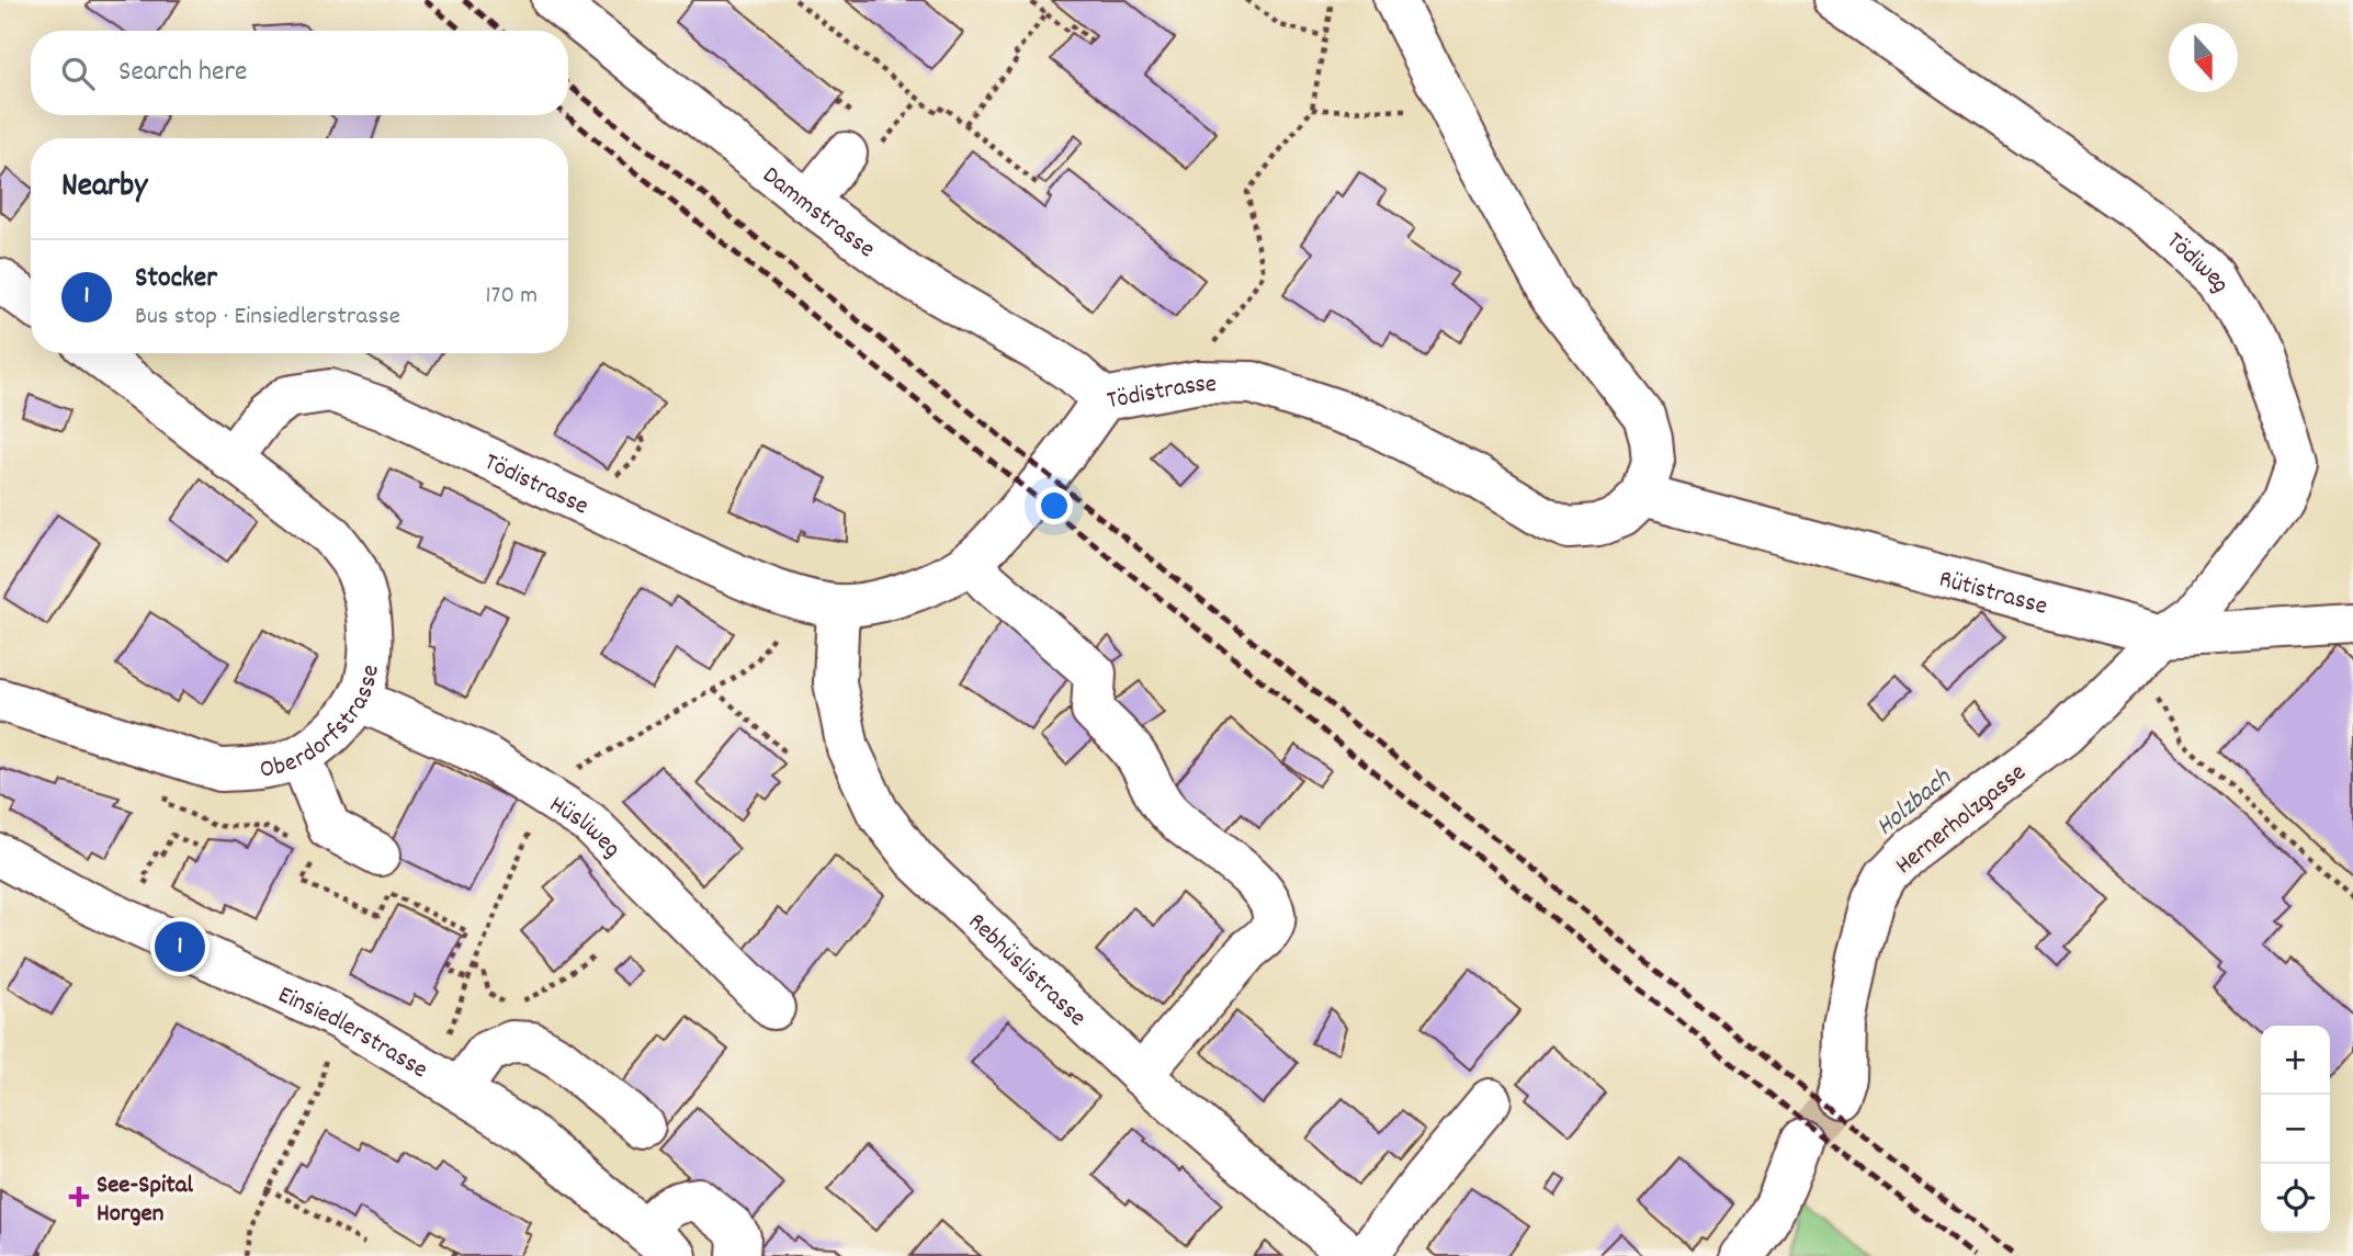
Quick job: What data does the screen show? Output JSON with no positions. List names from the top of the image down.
{
  "streets": {
    "street": [
      "Dammstrasse",
      "Tödiweg",
      "Tödistrasse",
      "Rütistrasse",
      "Oberdorfstrasse",
      "Hernerholzgasse",
      "Hüsliweg",
      "Rebhüslistrasse",
      "Einsiedlerstrasse"
    ]
  },
  "crossings": [
    ["Dammstrasse", "Tödistrasse"],
    ["Tödiweg", "Rütistrasse"],
    ["Tödiweg", "Hernerholzgasse"],
    ["Tödistrasse", "Rütistrasse"],
    ["Tödistrasse", "Oberdorfstrasse"],
    ["Tödistrasse", "Rebhüslistrasse"],
    ["Rütistrasse", "Hernerholzgasse"],
    ["Oberdorfstrasse", "Hüsliweg"]
  ],
  "water": ["Holzbach"],
  "places": {
    "health": ["See-Spital Horgen"]
  },
  "north": "bottom",
  "page": {
    "search": "Search here",
    "heading": "Nearby",
    "list": [
      {
        "mark": "1",
        "name": "Stocker",
        "note": "Bus stop · Einsiedlerstrasse",
        "value": "170 m"
      }
    ],
    "pins": "1",
    "map_buttons": ["+", "−"]
  }
}
